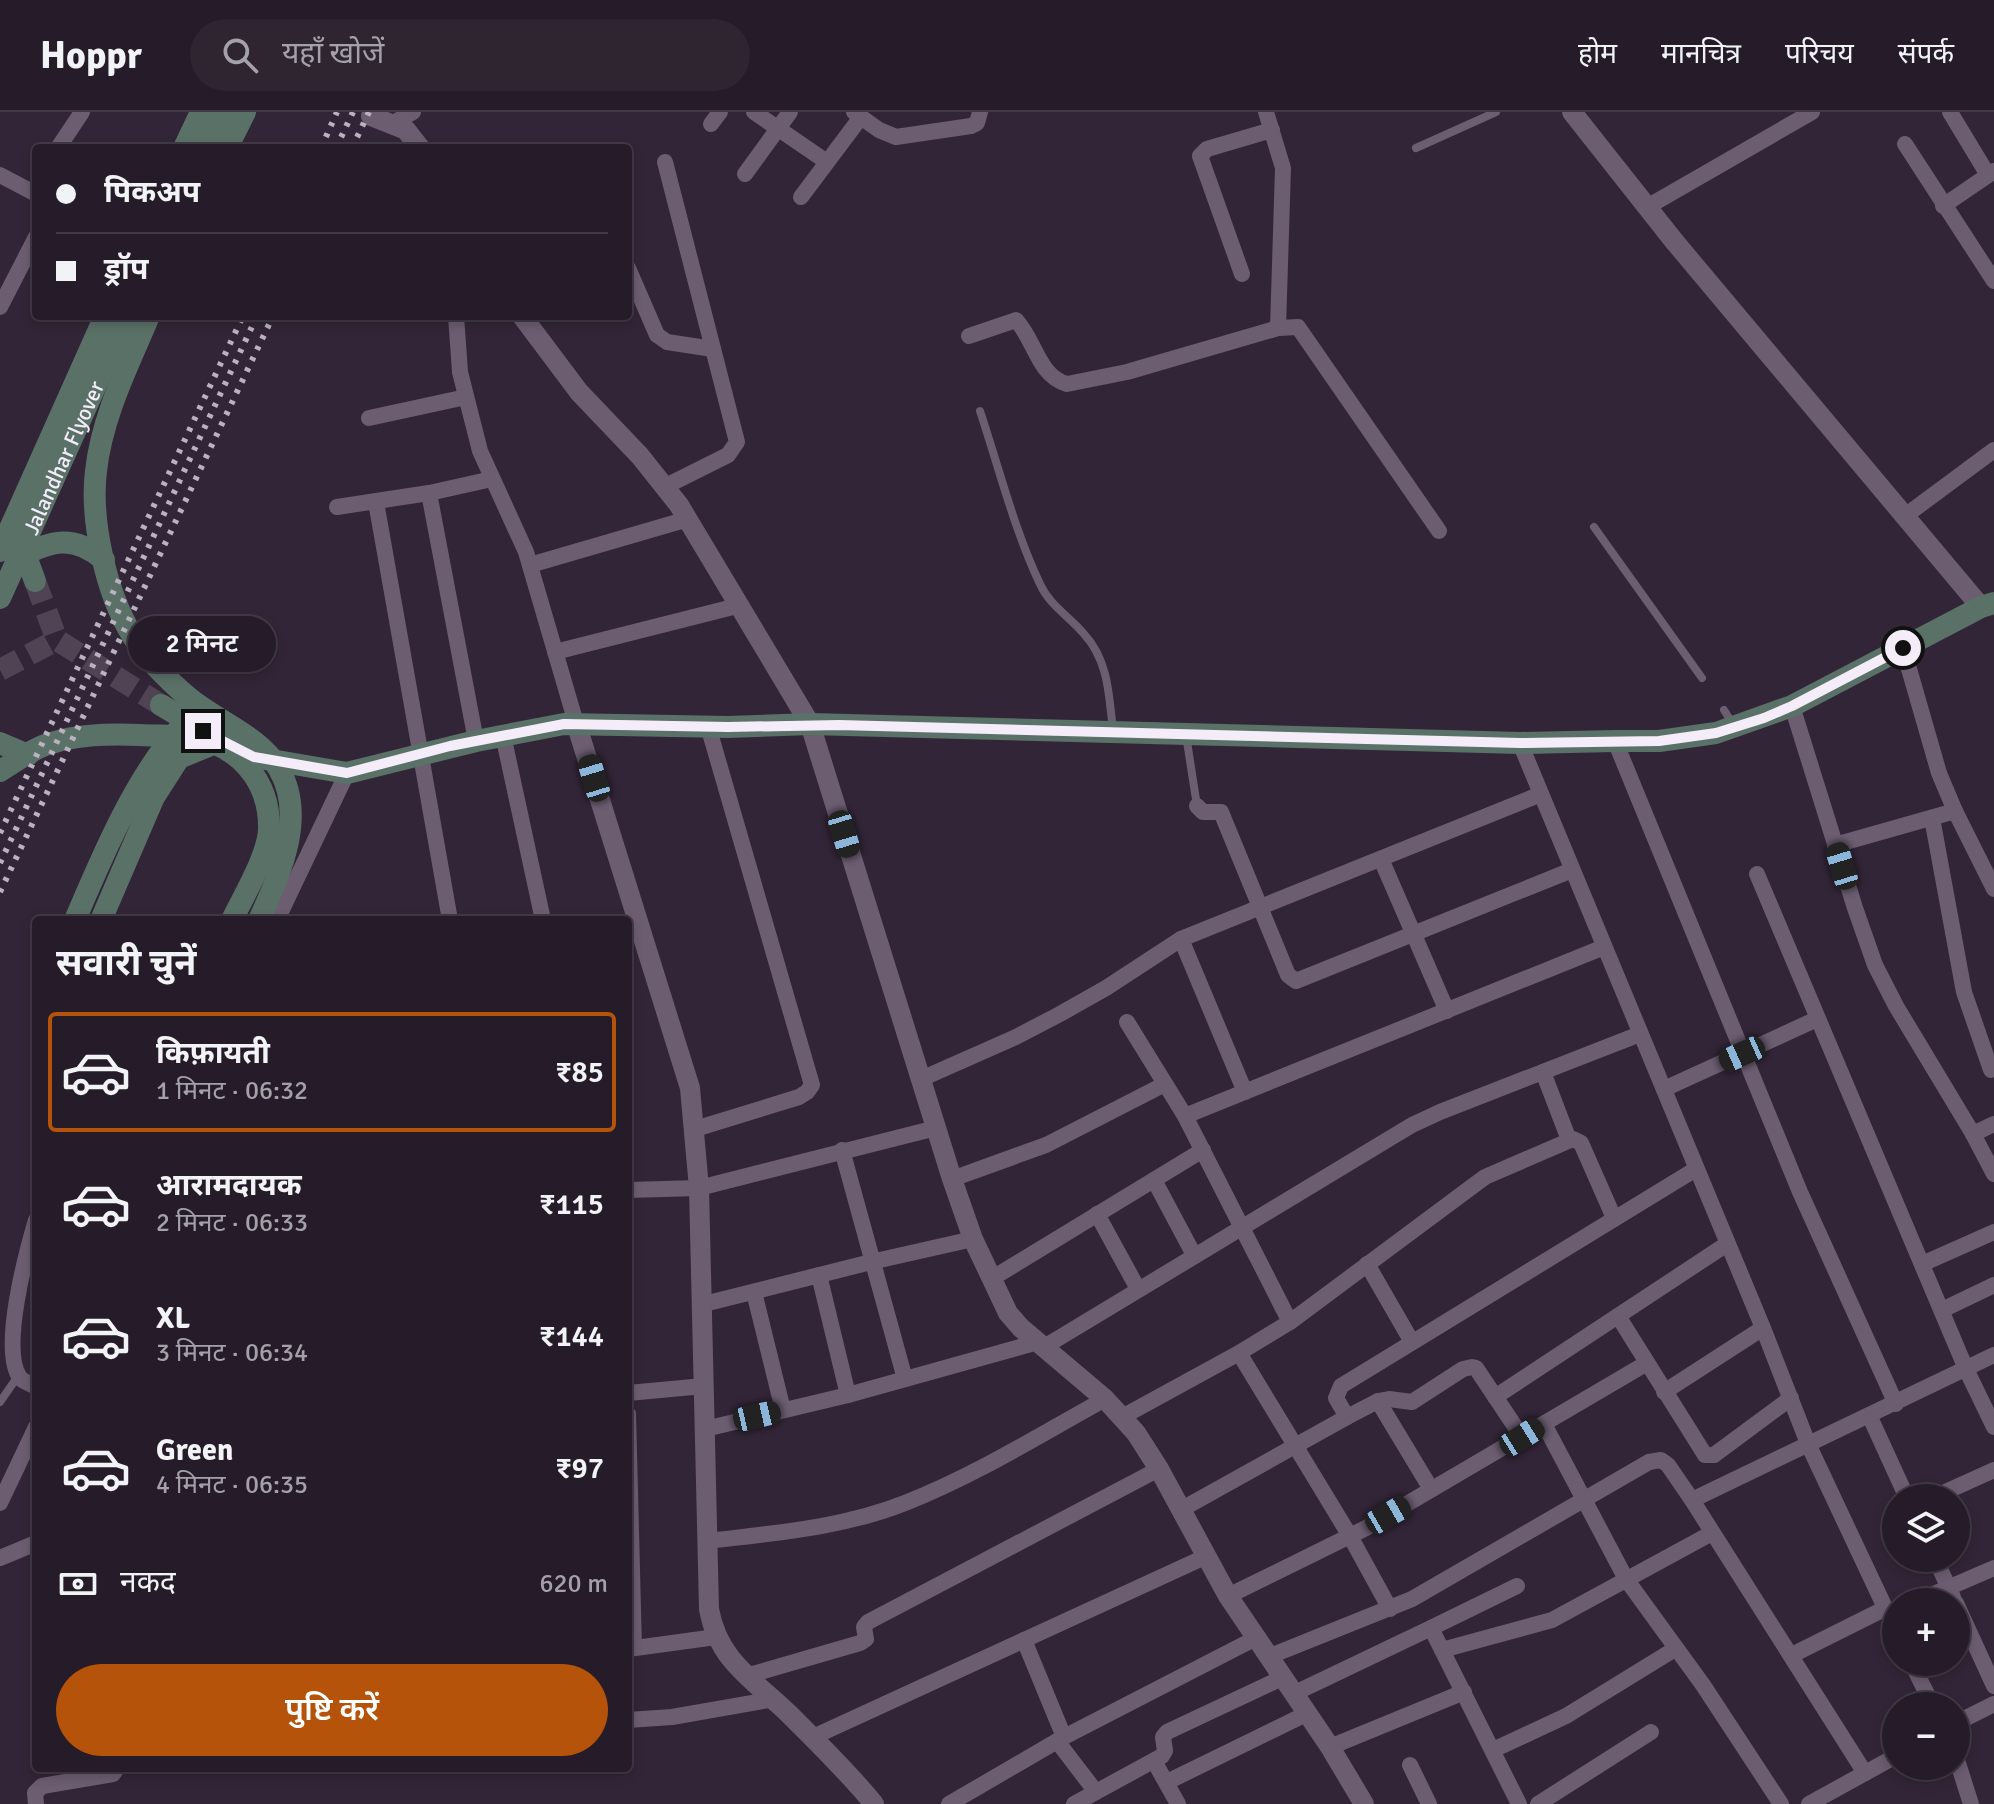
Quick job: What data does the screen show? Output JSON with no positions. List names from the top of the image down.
{
  "streets": {
    "main road": ["Jalandhar Flyover"]
  },
  "page": {
    "header": "Hoppr",
    "search": "यहाँ खोजें",
    "nav": [
      "होम",
      "मानचित्र",
      "परिचय",
      "संपर्क"
    ],
    "banner": ["पिकअप", "ड्रॉप"],
    "bubble": "2 मिनट",
    "heading": "सवारी चुनें",
    "list": [
      {
        "name": "किफ़ायती",
        "note": "1 मिनट · 06:32",
        "value": "₹85"
      },
      {
        "name": "आरामदायक",
        "note": "2 मिनट · 06:33",
        "value": "₹115"
      },
      {
        "name": "XL",
        "note": "3 मिनट · 06:34",
        "value": "₹144"
      },
      {
        "name": "Green",
        "note": "4 मिनट · 06:35",
        "value": "₹97"
      }
    ],
    "map_buttons": ["+", "−"],
    "pay": ["नकद", "620 m"],
    "buttons": "पुष्टि करें"
  }
}
